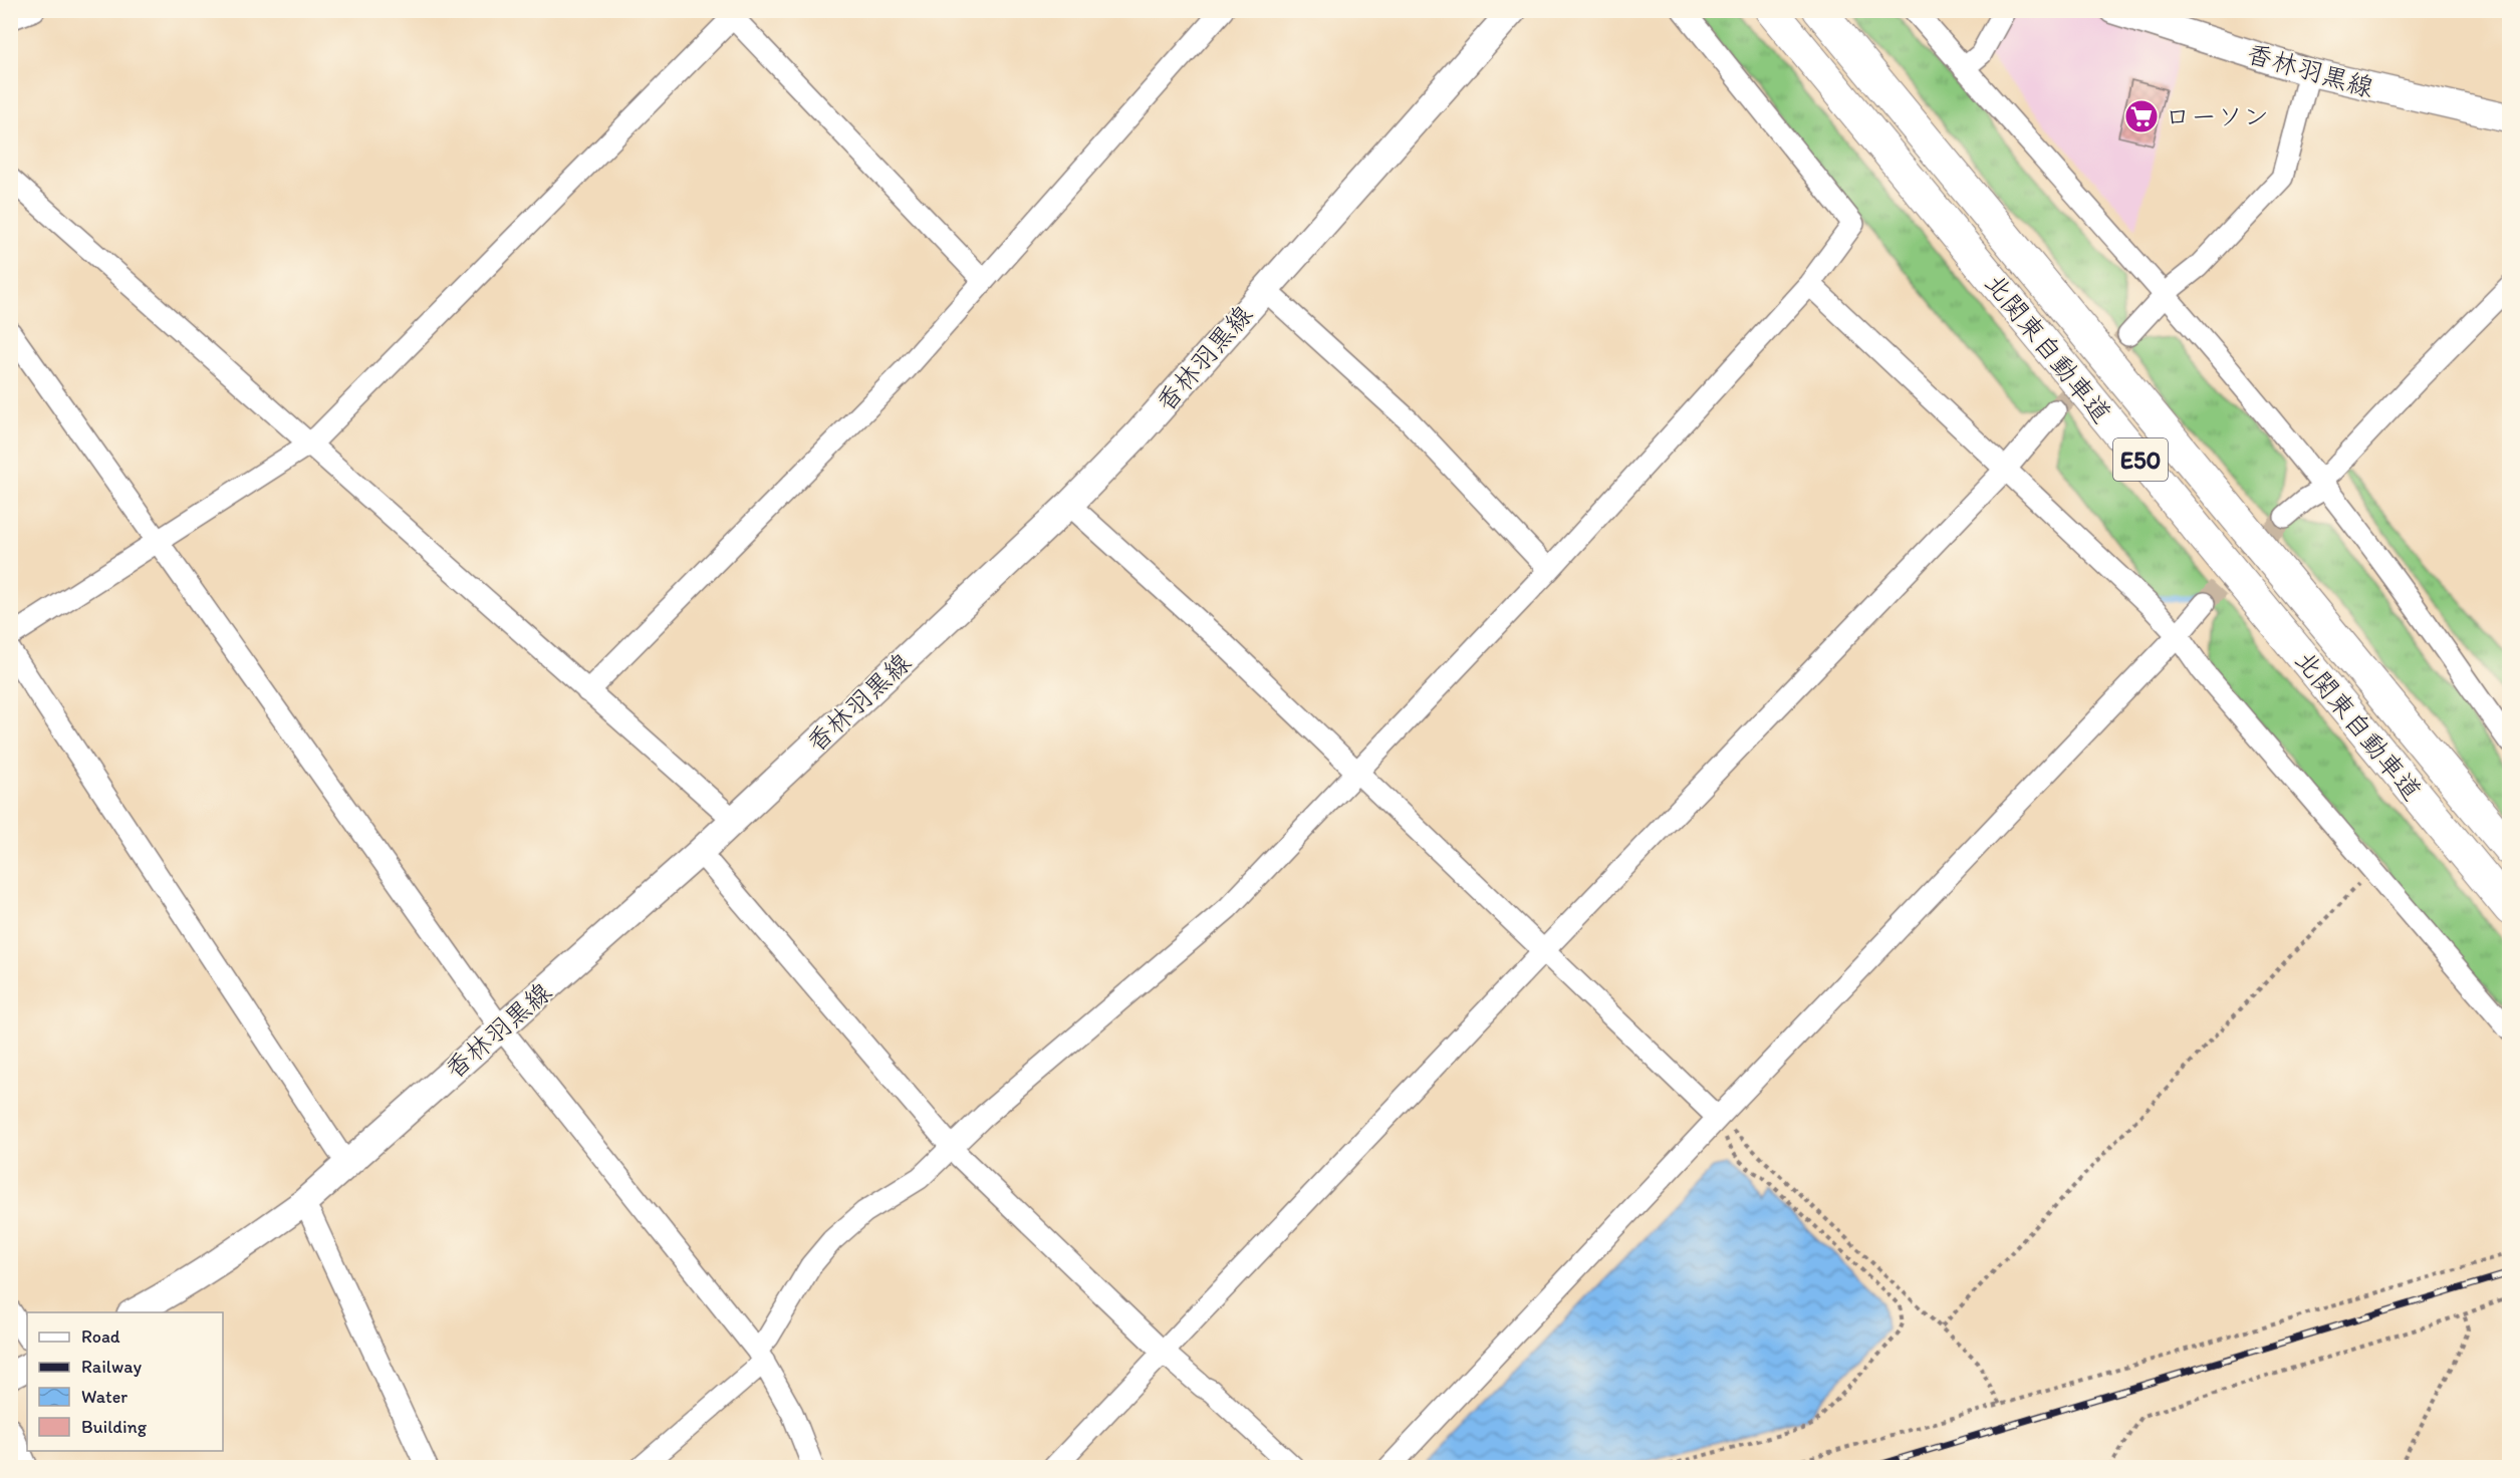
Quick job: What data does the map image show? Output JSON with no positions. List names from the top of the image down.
{
  "streets": {
    "highway": ["北関東自動車道", "E50"],
    "main road": ["香林羽黒線"]
  },
  "places": {
    "supermarket": ["ローソン"]
  },
  "legend": [
    "Road",
    "Railway",
    "Water",
    "Building"
  ]
}
